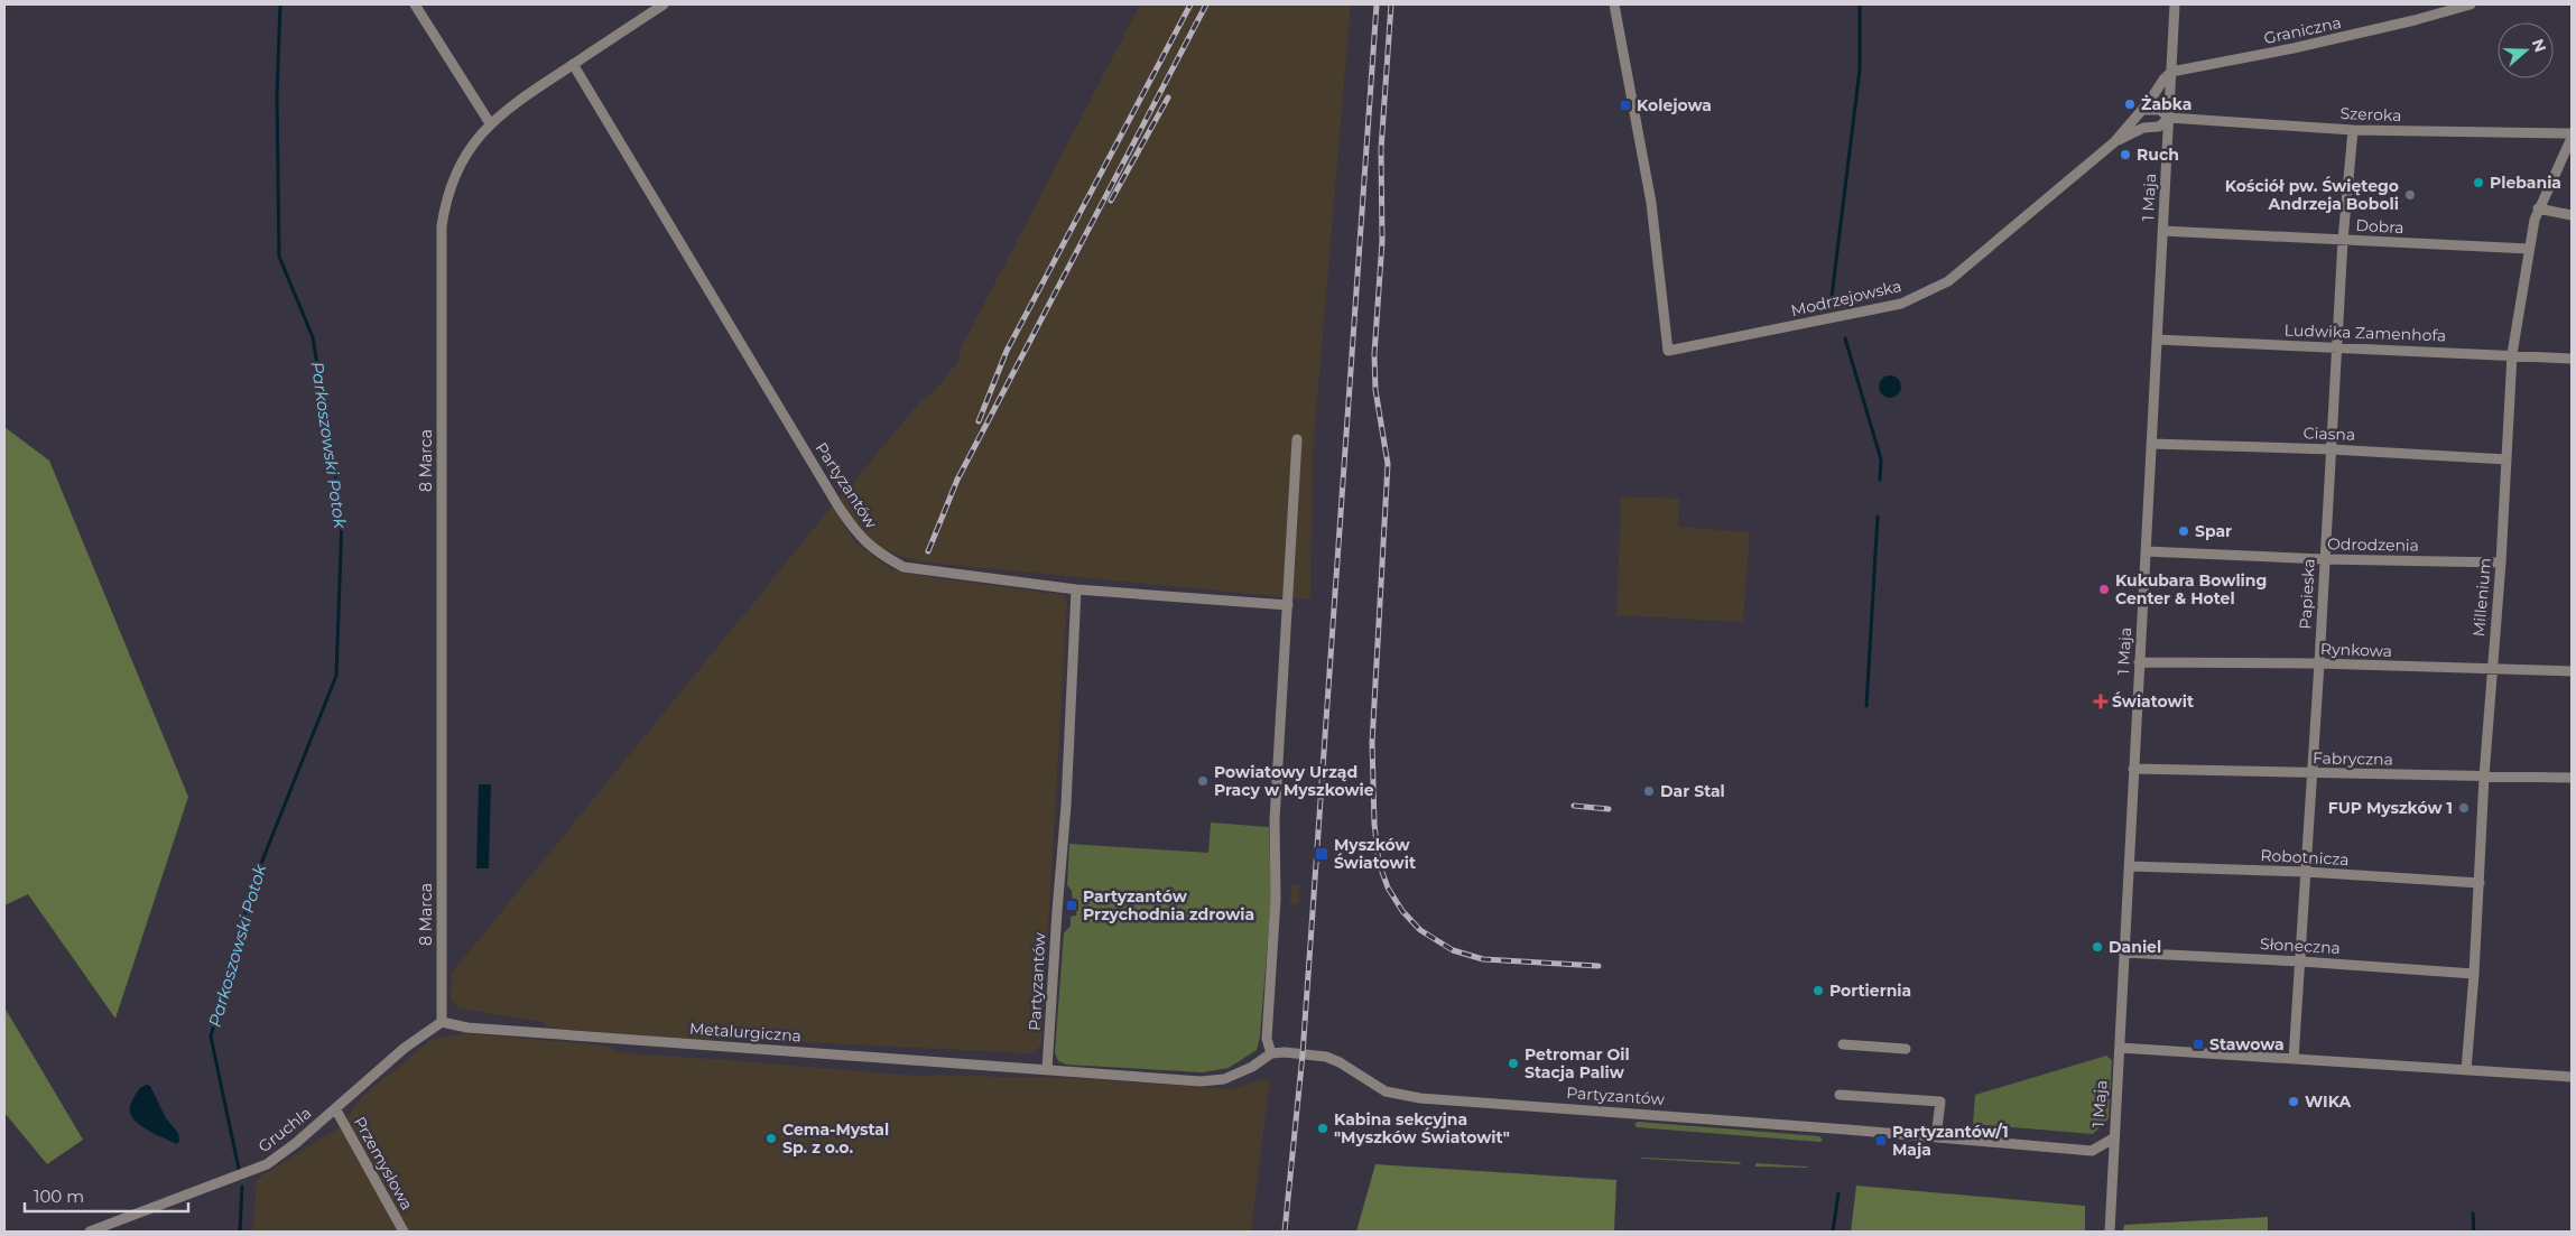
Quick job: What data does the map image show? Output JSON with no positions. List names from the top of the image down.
{
  "streets": {
    "street": [
      "Graniczna",
      "Szeroka",
      "1 Maja",
      "Dobra",
      "Modrzejowska",
      "Ludwika Zamenhofa",
      "Ciasna",
      "8 Marca",
      "Partyzantów",
      "Odrodzenia",
      "Papieska",
      "Millenium",
      "Rynkowa",
      "Fabryczna",
      "Robotnicza",
      "Słoneczna",
      "Metalurgiczna",
      "Gruchla",
      "Przemysłowa"
    ]
  },
  "crossings": [
    ["Graniczna", "1 Maja"],
    ["Graniczna", "Modrzejowska"],
    ["Szeroka", "1 Maja"],
    ["Szeroka", "Modrzejowska"],
    ["Szeroka", "Papieska"],
    ["1 Maja", "Dobra"],
    ["1 Maja", "Modrzejowska"],
    ["1 Maja", "Ludwika Zamenhofa"],
    ["1 Maja", "Ciasna"],
    ["1 Maja", "Partyzantów"],
    ["1 Maja", "Odrodzenia"],
    ["1 Maja", "Rynkowa"],
    ["1 Maja", "Fabryczna"],
    ["1 Maja", "Robotnicza"],
    ["1 Maja", "Słoneczna"],
    ["Dobra", "Papieska"],
    ["Dobra", "Millenium"],
    ["Ludwika Zamenhofa", "Papieska"],
    ["Ludwika Zamenhofa", "Millenium"],
    ["Ciasna", "Papieska"],
    ["Ciasna", "Millenium"],
    ["8 Marca", "Partyzantów"],
    ["8 Marca", "Metalurgiczna"],
    ["8 Marca", "Gruchla"],
    ["Partyzantów", "Metalurgiczna"],
    ["Odrodzenia", "Papieska"],
    ["Odrodzenia", "Millenium"],
    ["Papieska", "Rynkowa"],
    ["Papieska", "Fabryczna"],
    ["Papieska", "Robotnicza"],
    ["Papieska", "Słoneczna"],
    ["Millenium", "Rynkowa"],
    ["Millenium", "Fabryczna"],
    ["Millenium", "Robotnicza"],
    ["Millenium", "Słoneczna"],
    ["Metalurgiczna", "Gruchla"],
    ["Gruchla", "Przemysłowa"]
  ],
  "water": ["Parkoszowski Potok"],
  "places": {
    "other": [
      "Żabka",
      "Ruch",
      "Plebania",
      "Kościół pw. Świętego Andrzeja Boboli",
      "Spar",
      "Kukubara Bowling Center & Hotel",
      "Powiatowy Urząd Pracy w Myszkowie",
      "Dar Stal",
      "FUP Myszków 1",
      "Daniel",
      "Portiernia",
      "Petromar Oil Stacja Paliw",
      "WIKA",
      "Kabina sekcyjna \"Myszków Światowit\"",
      "Cema-Mystal Sp. z o.o."
    ],
    "transit": [
      "Kolejowa",
      "Myszków Światowit",
      "Partyzantów Przychodnia zdrowia",
      "Stawowa",
      "Partyzantów/1 Maja"
    ],
    "health": ["Światowit"]
  },
  "scale_bar": "100 m",
  "north": "right"
}
